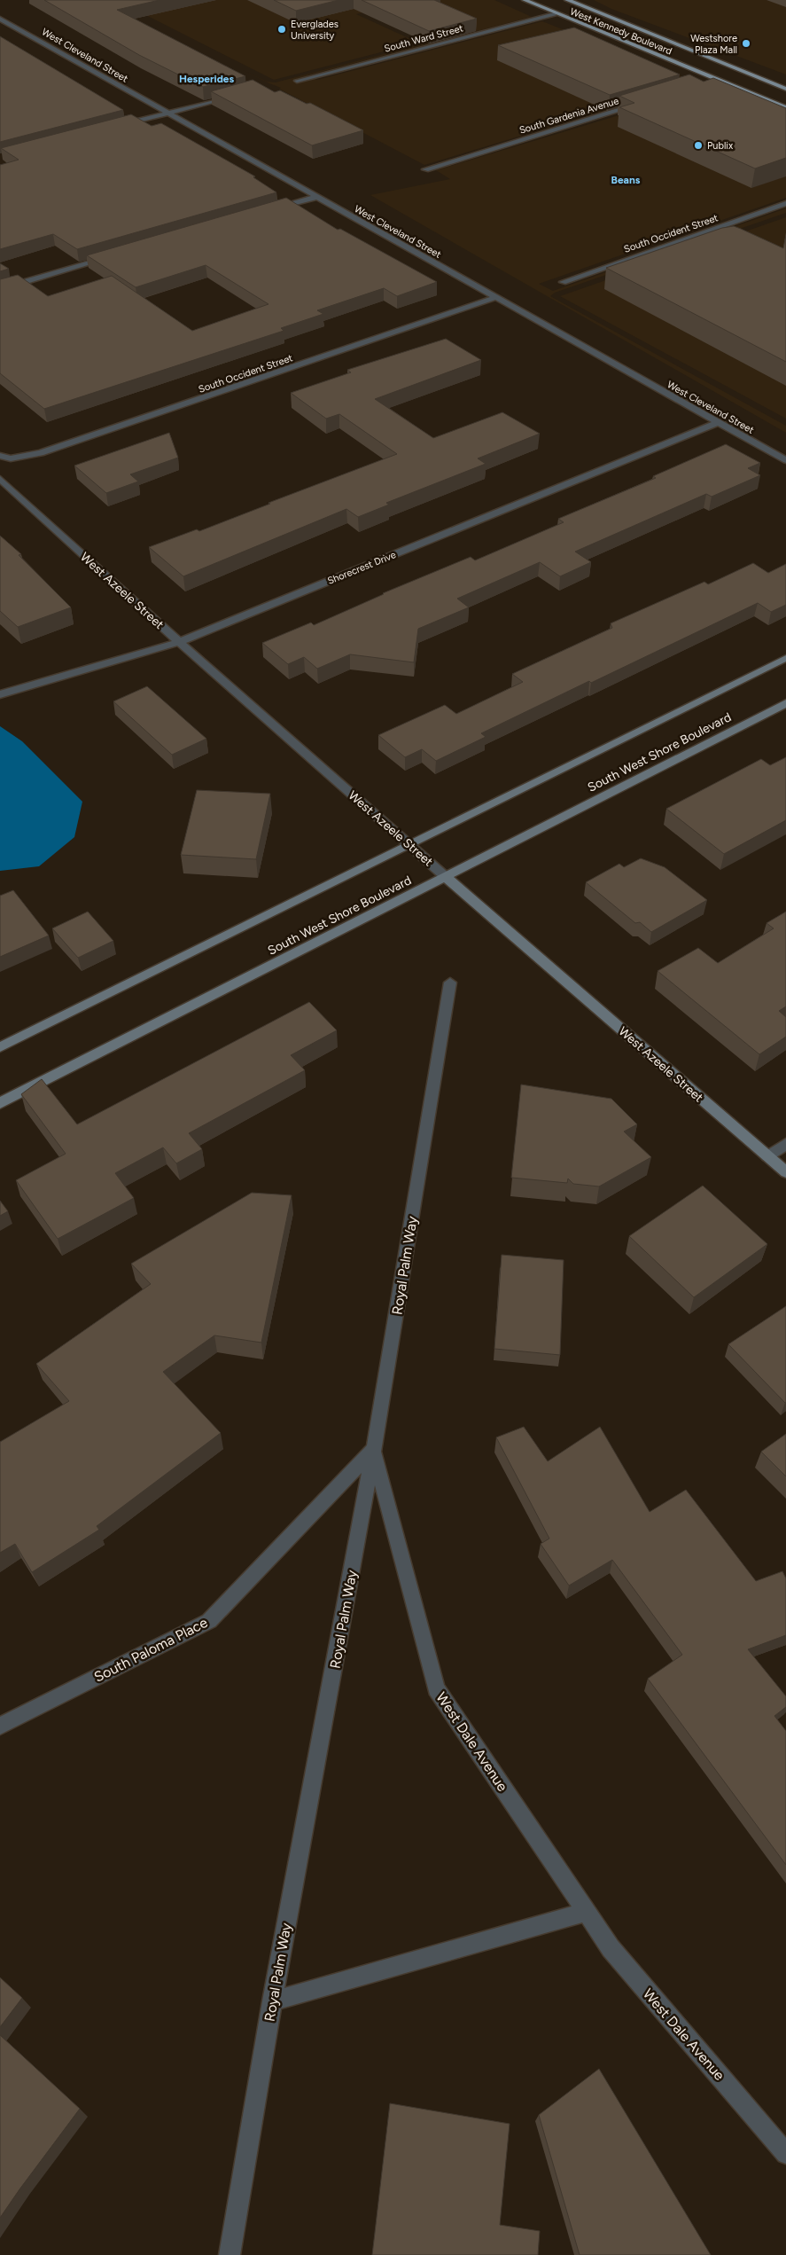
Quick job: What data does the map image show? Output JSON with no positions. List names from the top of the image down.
{
  "streets": {
    "main road": ["West Kennedy Boulevard"],
    "street": [
      "South Ward Street",
      "West Cleveland Street",
      "South Gardenia Avenue",
      "South Occident Street",
      "Shorecrest Drive",
      "West Azeele Street",
      "South West Shore Boulevard",
      "Royal Palm Way",
      "South Paloma Place",
      "West Dale Avenue"
    ]
  },
  "crossings": [
    ["West Kennedy Boulevard", "South Ward Street"],
    ["West Cleveland Street", "South Occident Street"],
    ["West Cleveland Street", "Shorecrest Drive"],
    ["Shorecrest Drive", "West Azeele Street"],
    ["West Azeele Street", "South West Shore Boulevard"],
    ["Royal Palm Way", "South Paloma Place"],
    ["Royal Palm Way", "West Dale Avenue"],
    ["South Paloma Place", "West Dale Avenue"]
  ],
  "districts": ["Hesperides", "Beans"],
  "places": ["Everglades University", "Westshore Plaza Mall", "Publix"]
}
